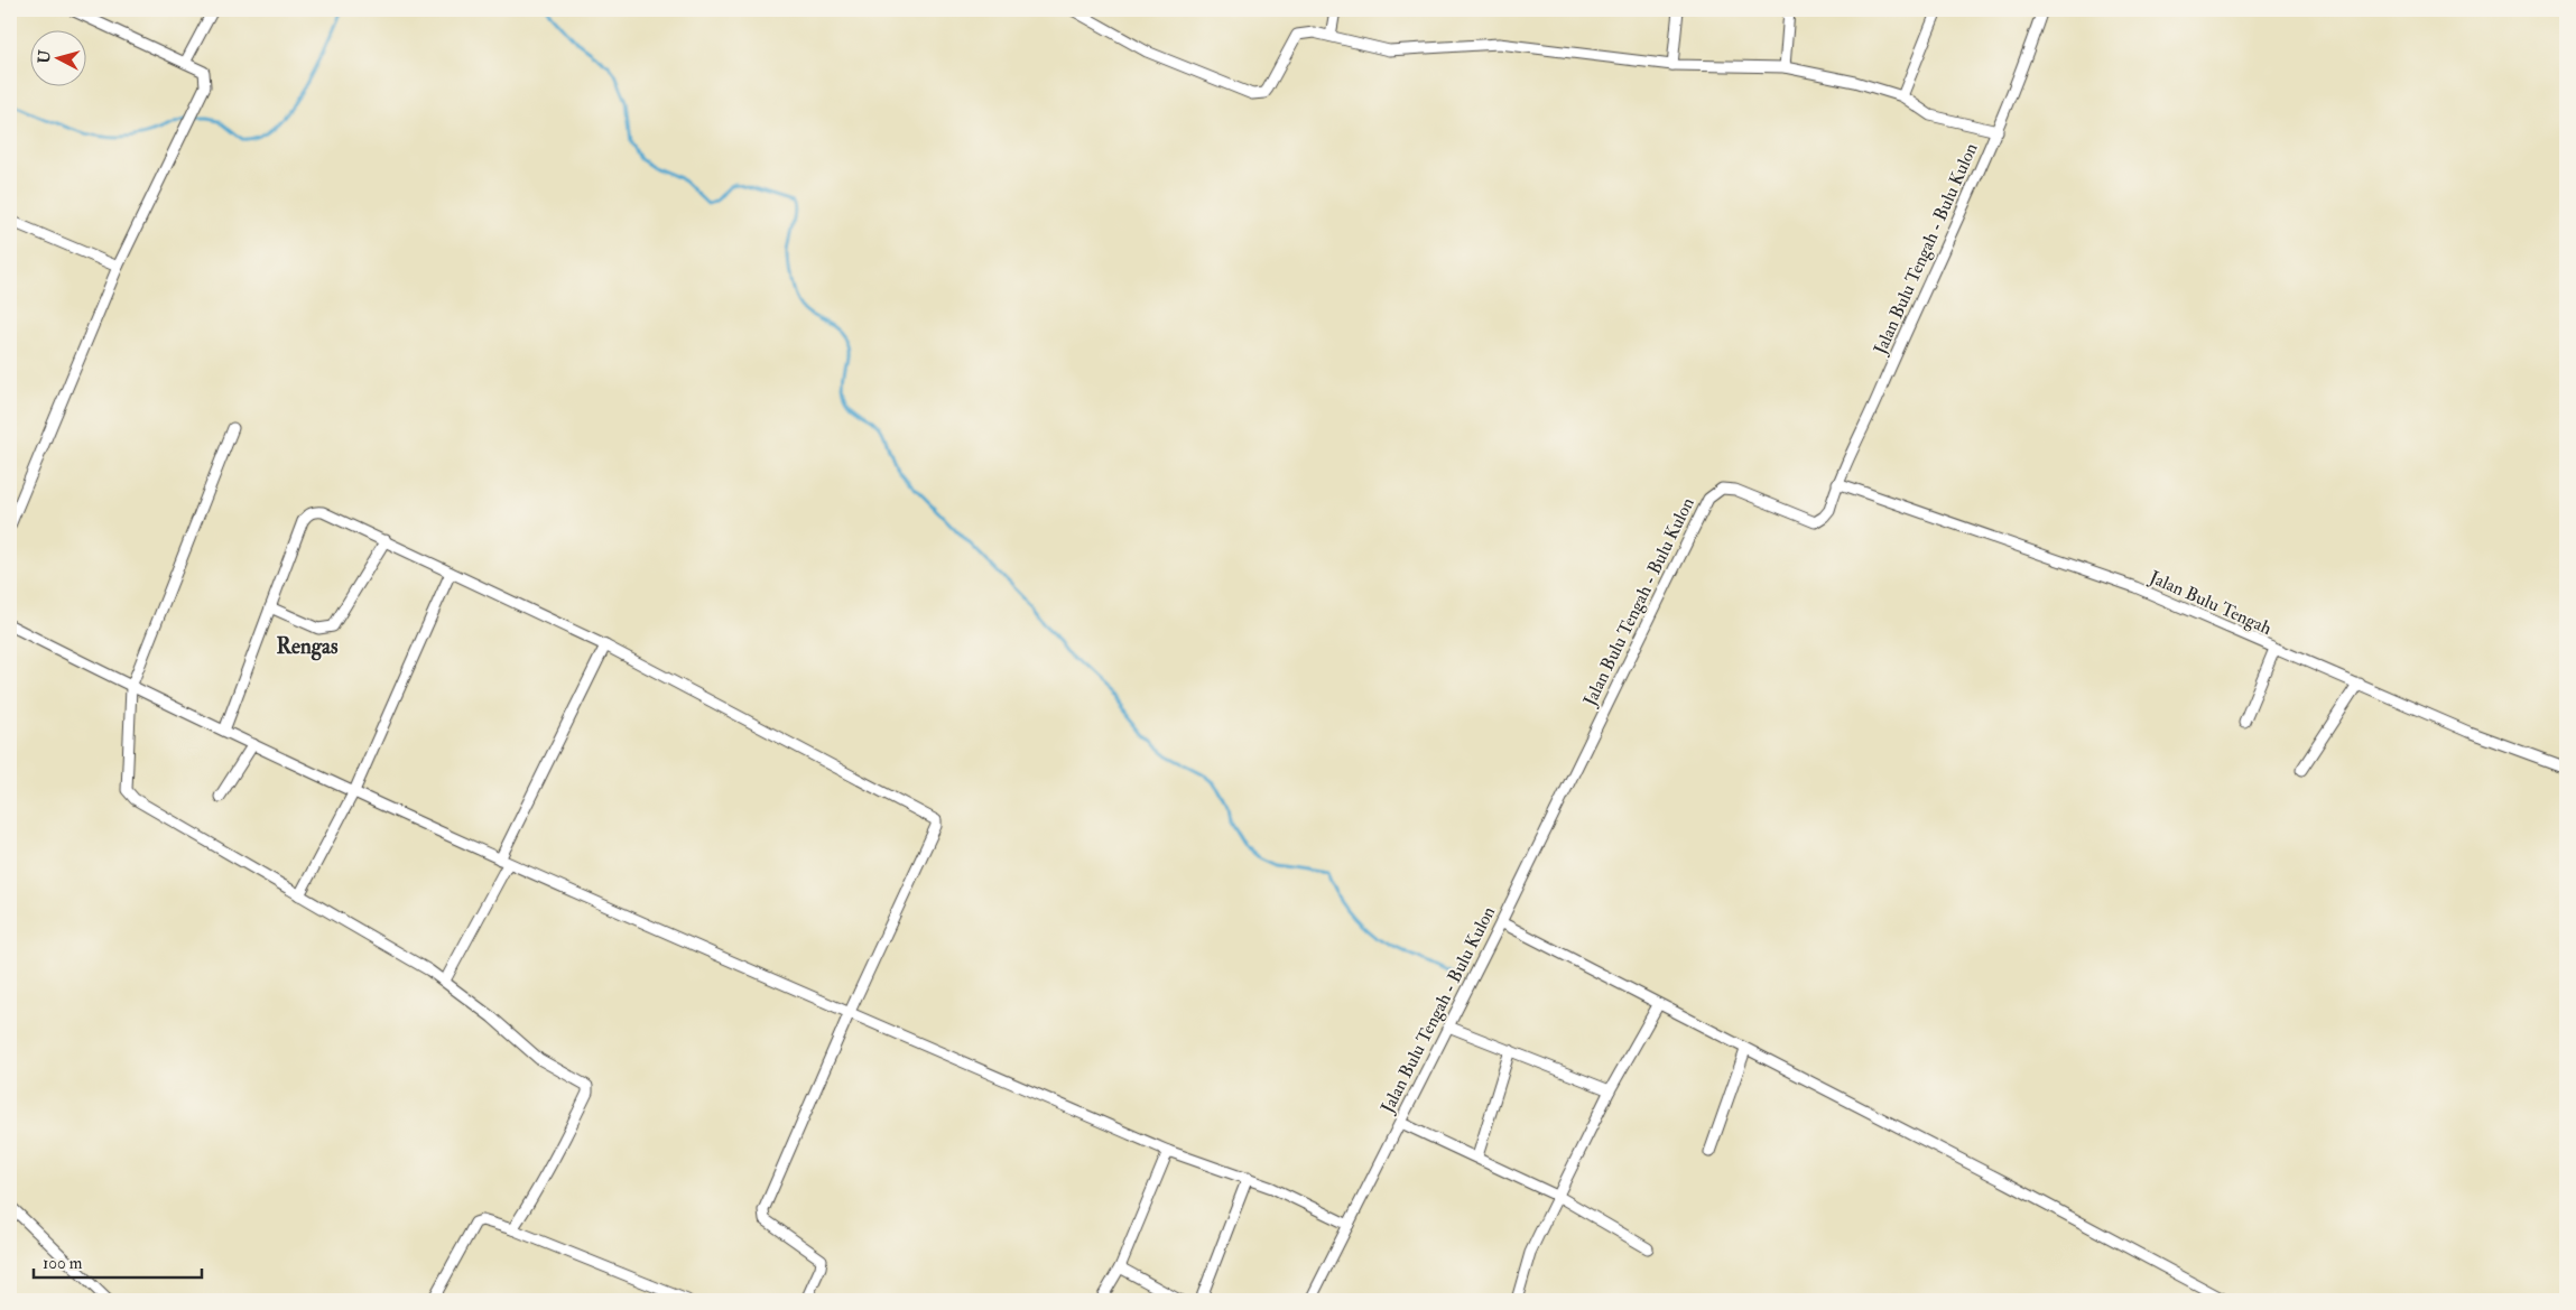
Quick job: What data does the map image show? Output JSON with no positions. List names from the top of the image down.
{
  "streets": {
    "street": ["Jalan Bulu Tengah - Bulu Kulon", "Jalan Bulu Tengah"]
  },
  "crossings": [
    ["Jalan Bulu Tengah - Bulu Kulon", "Jalan Bulu Tengah"]
  ],
  "districts": ["Rengas"],
  "scale_bar": "100 m",
  "north": "left"
}
